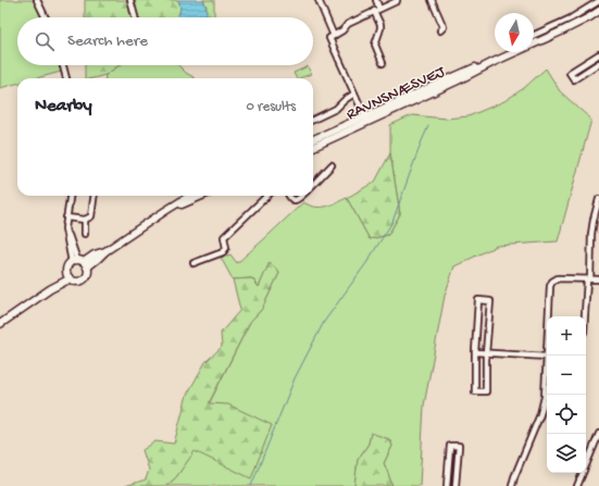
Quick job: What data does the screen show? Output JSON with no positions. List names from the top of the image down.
{
  "streets": {
    "main road": ["RAVNSNÆSVEJ"]
  },
  "north": "bottom",
  "page": {
    "search": "Search here",
    "heading": ["Nearby", "0 results"],
    "map_buttons": ["+", "−"]
  }
}
